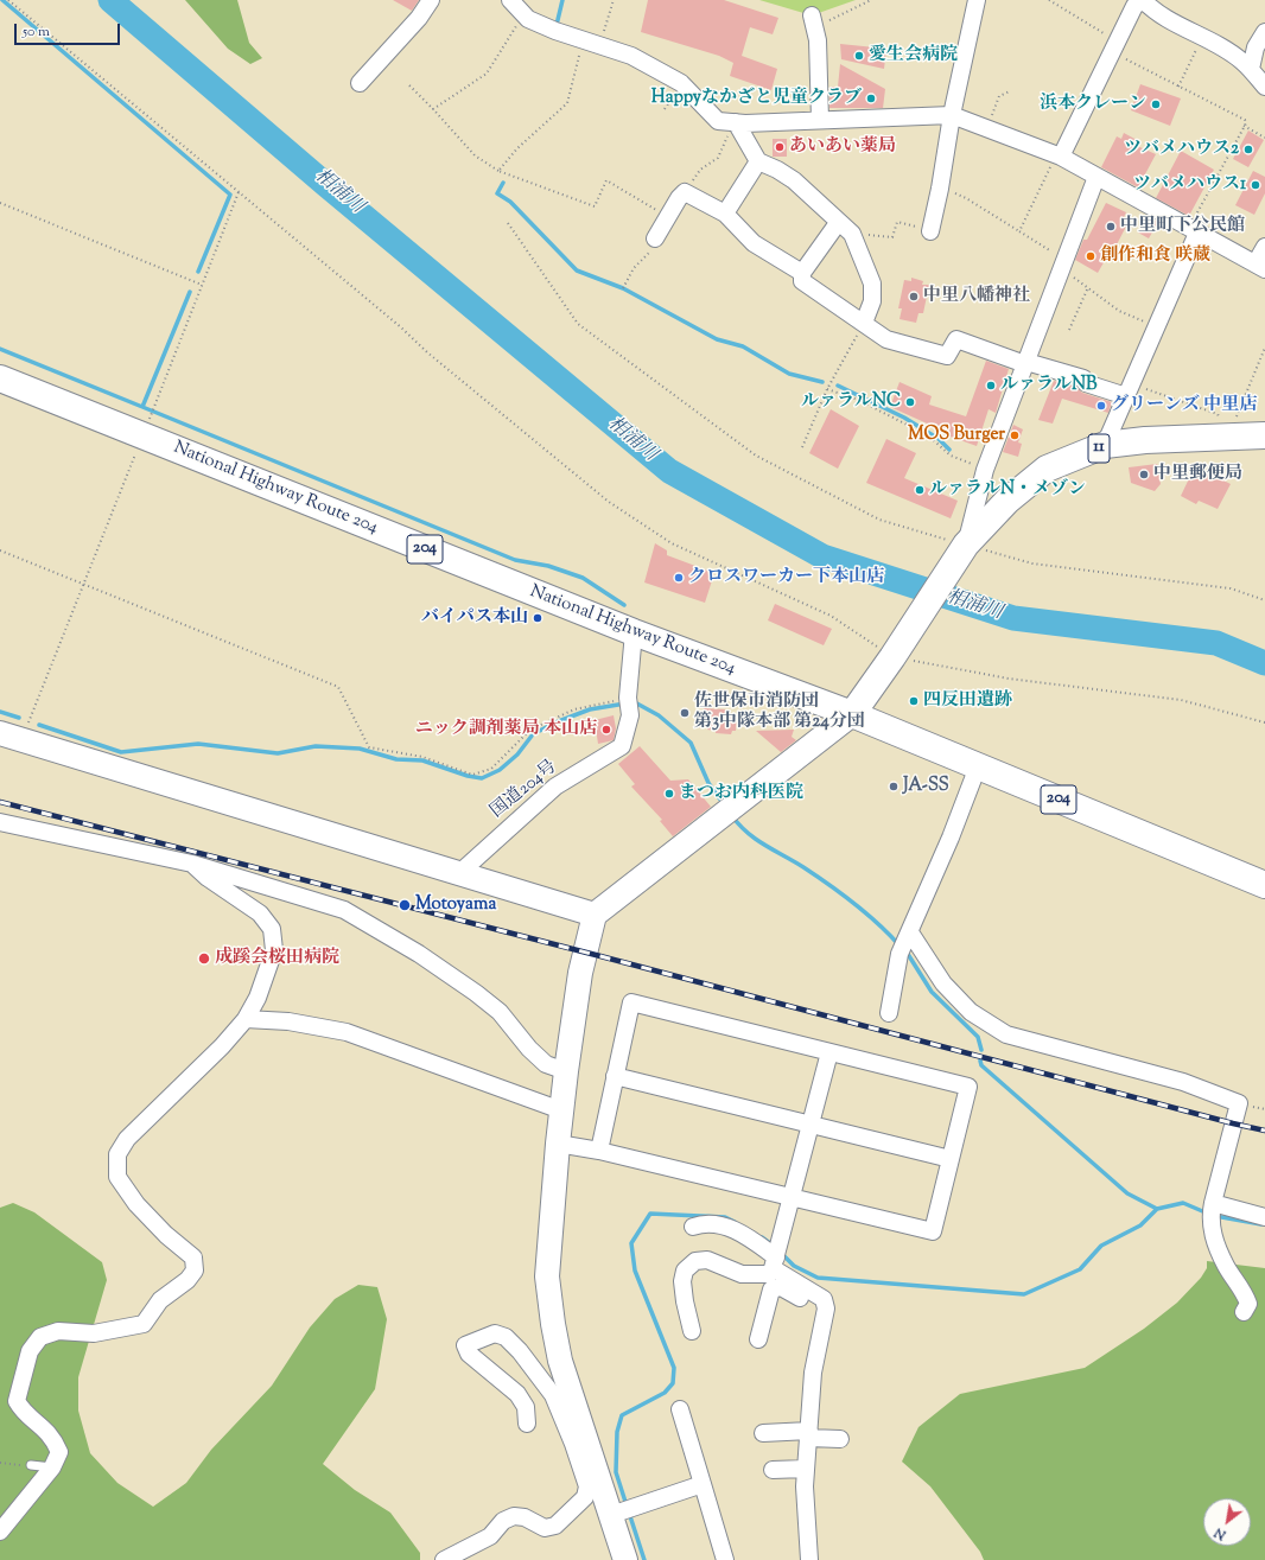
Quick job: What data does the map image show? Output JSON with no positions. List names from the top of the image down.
{
  "streets": {
    "main road": ["11", "National Highway Route 204", "204"],
    "street": ["国道204号"]
  },
  "crossings": [
    ["11", "National Highway Route 204"],
    ["National Highway Route 204", "国道204号"]
  ],
  "water": ["相浦川"],
  "places": [
    "愛生会病院",
    "Happyなかざと児童クラブ",
    "浜本クレーン",
    "あいあい薬局",
    "ツバメハウス2",
    "ツバメハウス1",
    "中里町下公民館",
    "創作和食 咲蔵",
    "中里八幡神社",
    "ルァラルNB",
    "ルァラルNC",
    "グリーンズ 中里店",
    "MOS Burger",
    "中里郵便局",
    "ルァラルN・メゾン",
    "クロスワーカー下本山店",
    "バイパス本山",
    "四反田遺跡",
    "佐世保市消防団 第3中隊本部 第24分団",
    "ニック調剤薬局 本山店",
    "JA-SS",
    "まつお内科医院",
    "Motoyama",
    "成蹊会桜田病院"
  ],
  "scale_bar": "50 m",
  "north": "bottom left"
}
